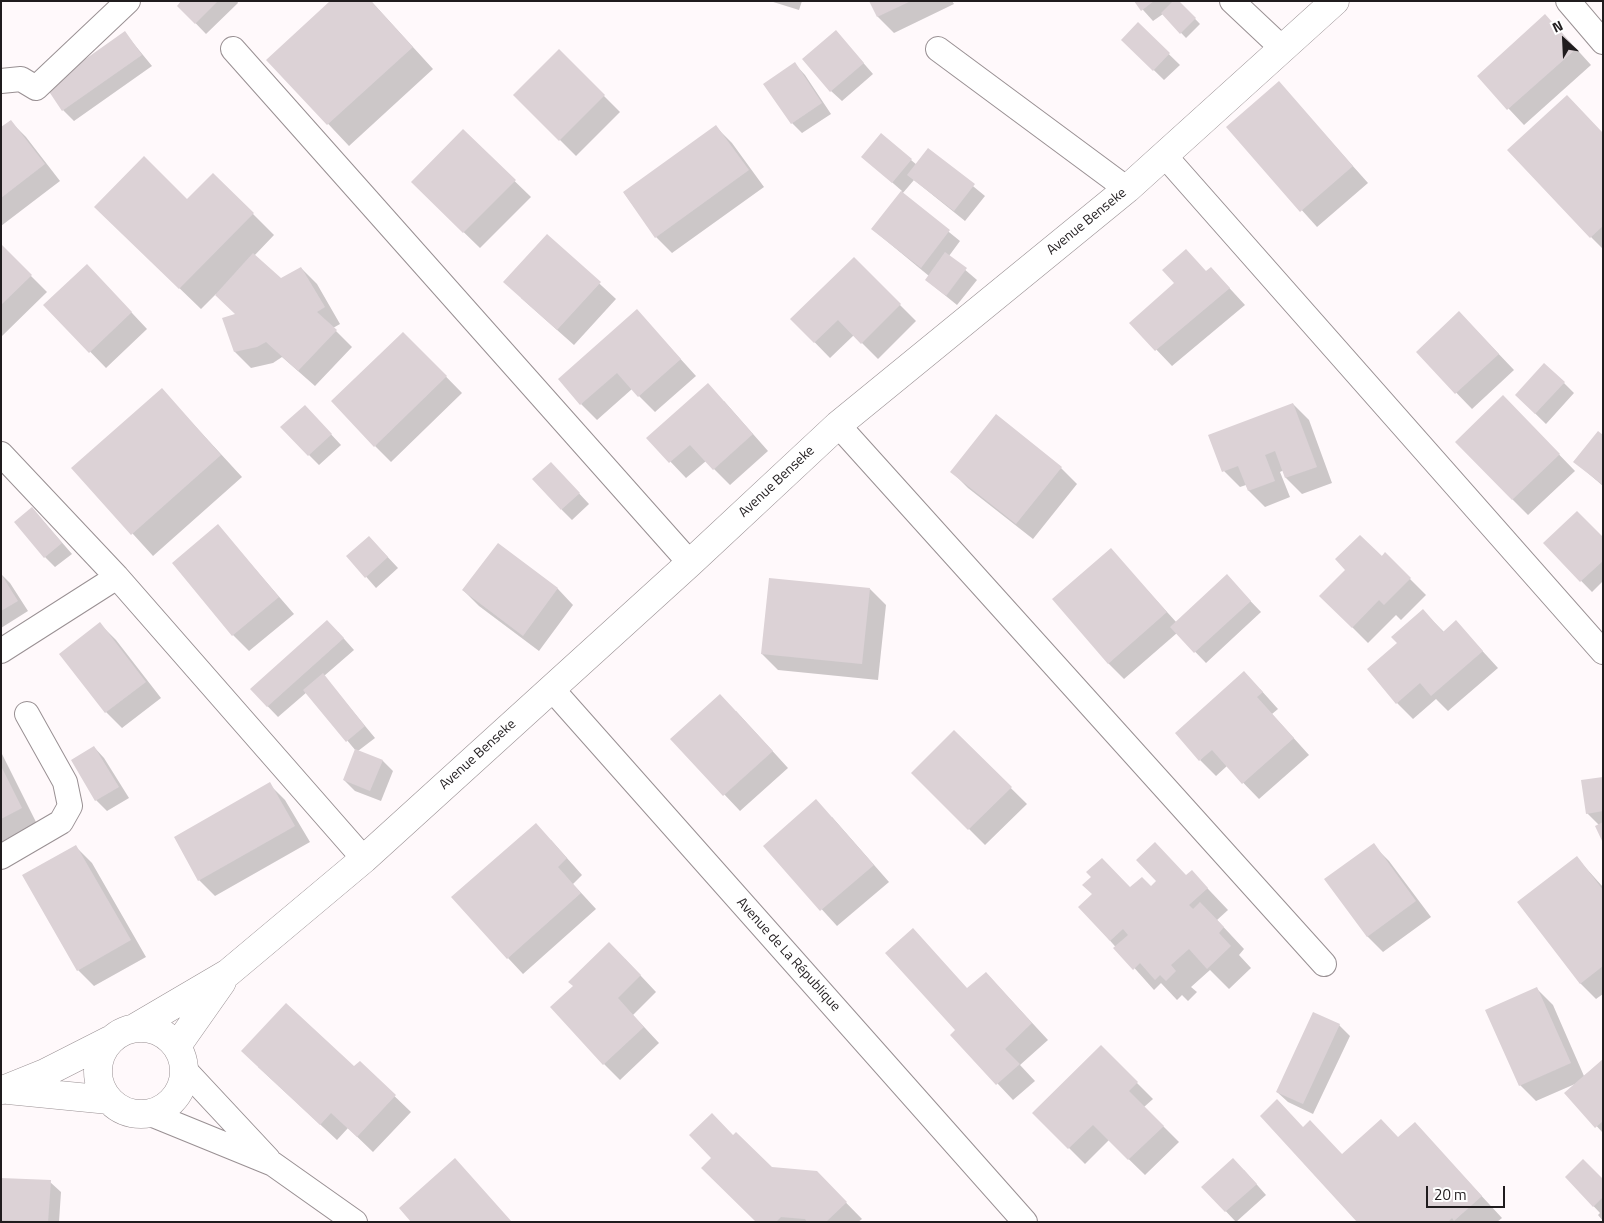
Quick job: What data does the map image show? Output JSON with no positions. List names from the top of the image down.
{
  "streets": {
    "street": ["Avenue Benseke", "Avenue de La République"]
  },
  "crossings": [
    ["Avenue Benseke", "Avenue de La République"]
  ],
  "scale_bar": "20 m",
  "north": "top left"
}
